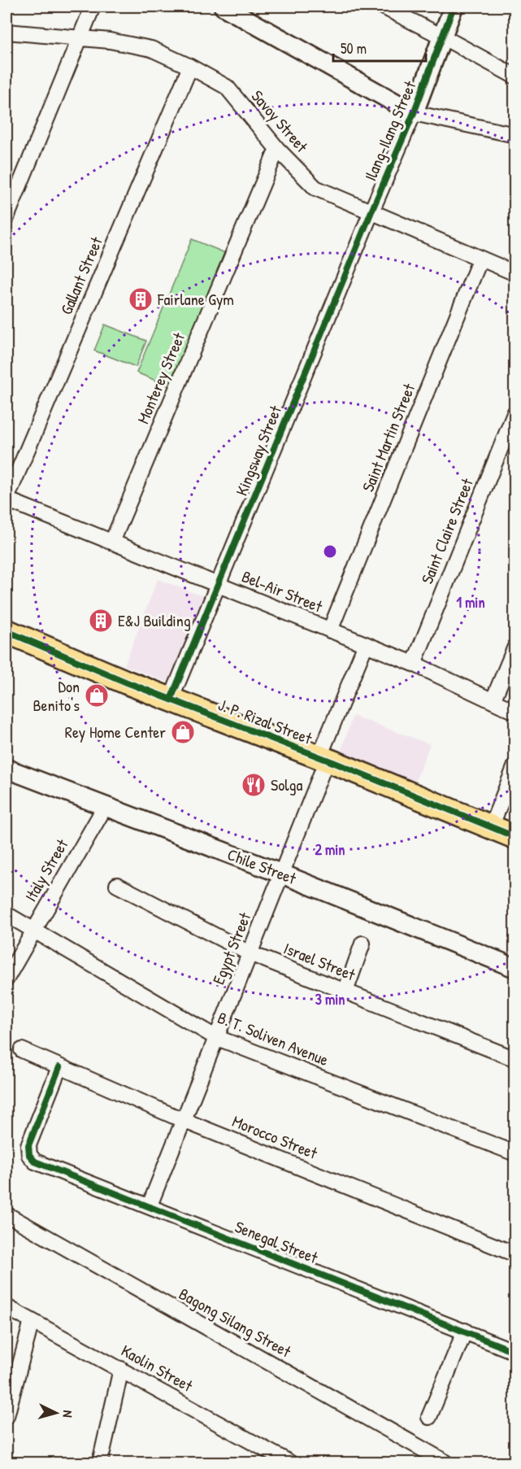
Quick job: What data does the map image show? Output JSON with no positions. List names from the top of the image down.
{
  "streets": {
    "main road": ["J. P. Rizal Street"],
    "street": [
      "Savoy Street",
      "Ilang-Ilang Street",
      "Gallant Street",
      "Monterey Street",
      "Saint Martin Street",
      "Kingsway Street",
      "Saint Claire Street",
      "Bel-Air Street",
      "Chile Street",
      "Italy Street",
      "Egypt Street",
      "Israel Street",
      "B. T. Soliven Avenue",
      "Morocco Street",
      "Senegal Street",
      "Bagong Silang Street",
      "Kaolin Street"
    ]
  },
  "crossings": [
    ["Savoy Street", "Ilang-Ilang Street"],
    ["Savoy Street", "Gallant Street"],
    ["Savoy Street", "Monterey Street"],
    ["Savoy Street", "Saint Martin Street"],
    ["Savoy Street", "Kingsway Street"],
    ["Ilang-Ilang Street", "Kingsway Street"],
    ["Gallant Street", "Bel-Air Street"],
    ["Monterey Street", "Bel-Air Street"],
    ["Saint Martin Street", "Bel-Air Street"],
    ["Kingsway Street", "Bel-Air Street"],
    ["Kingsway Street", "J. P. Rizal Street"],
    ["Saint Claire Street", "Bel-Air Street"],
    ["Bel-Air Street", "Egypt Street"],
    ["J. P. Rizal Street", "Egypt Street"],
    ["Chile Street", "Italy Street"],
    ["Chile Street", "Egypt Street"],
    ["Italy Street", "B. T. Soliven Avenue"],
    ["Egypt Street", "Israel Street"],
    ["Egypt Street", "B. T. Soliven Avenue"],
    ["Egypt Street", "Morocco Street"],
    ["Egypt Street", "Senegal Street"],
    ["Morocco Street", "Senegal Street"]
  ],
  "places": {
    "building": ["Fairlane Gym", "E&J Building"],
    "shop": ["Don Benito's", "Rey Home Center"],
    "restaurant": ["Solga"]
  },
  "scale_bar": "50 m",
  "north": "right",
  "rings": ["1 min", "2 min", "3 min"]
}
